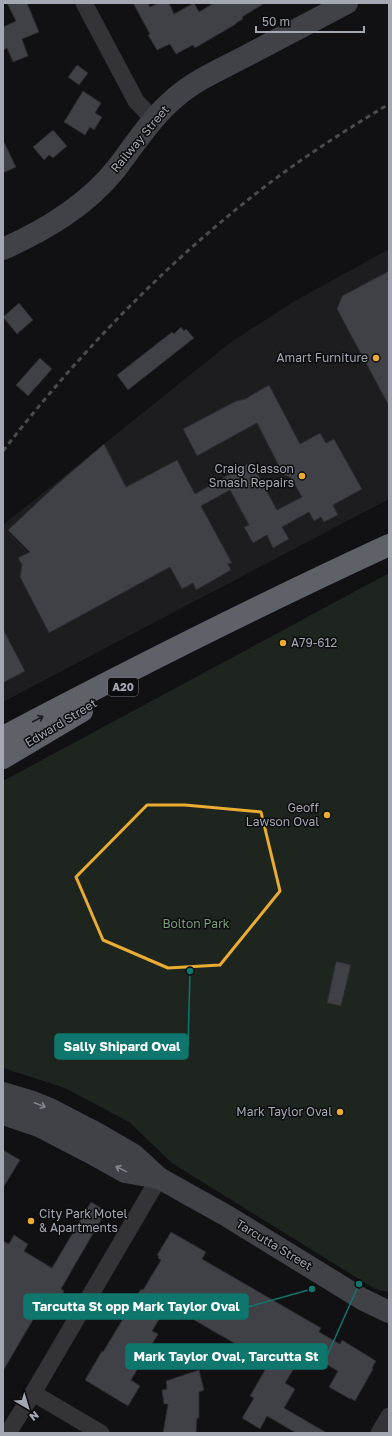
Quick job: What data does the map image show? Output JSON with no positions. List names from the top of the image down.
{
  "streets": {
    "highway": ["A20", "Edward Street"],
    "street": ["Railway Street", "Tarcutta Street"]
  },
  "parks": ["Bolton Park"],
  "places": [
    "Amart Furniture",
    "Craig Glasson Smash Repairs",
    "A79-612",
    "Geoff Lawson Oval",
    "Sally Shipard Oval",
    "Mark Taylor Oval",
    "City Park Motel & Apartments",
    "Mark Taylor Oval, Tarcutta St",
    "Tarcutta St opp Mark Taylor Oval"
  ],
  "scale_bar": "50 m",
  "north": "bottom right"
}
